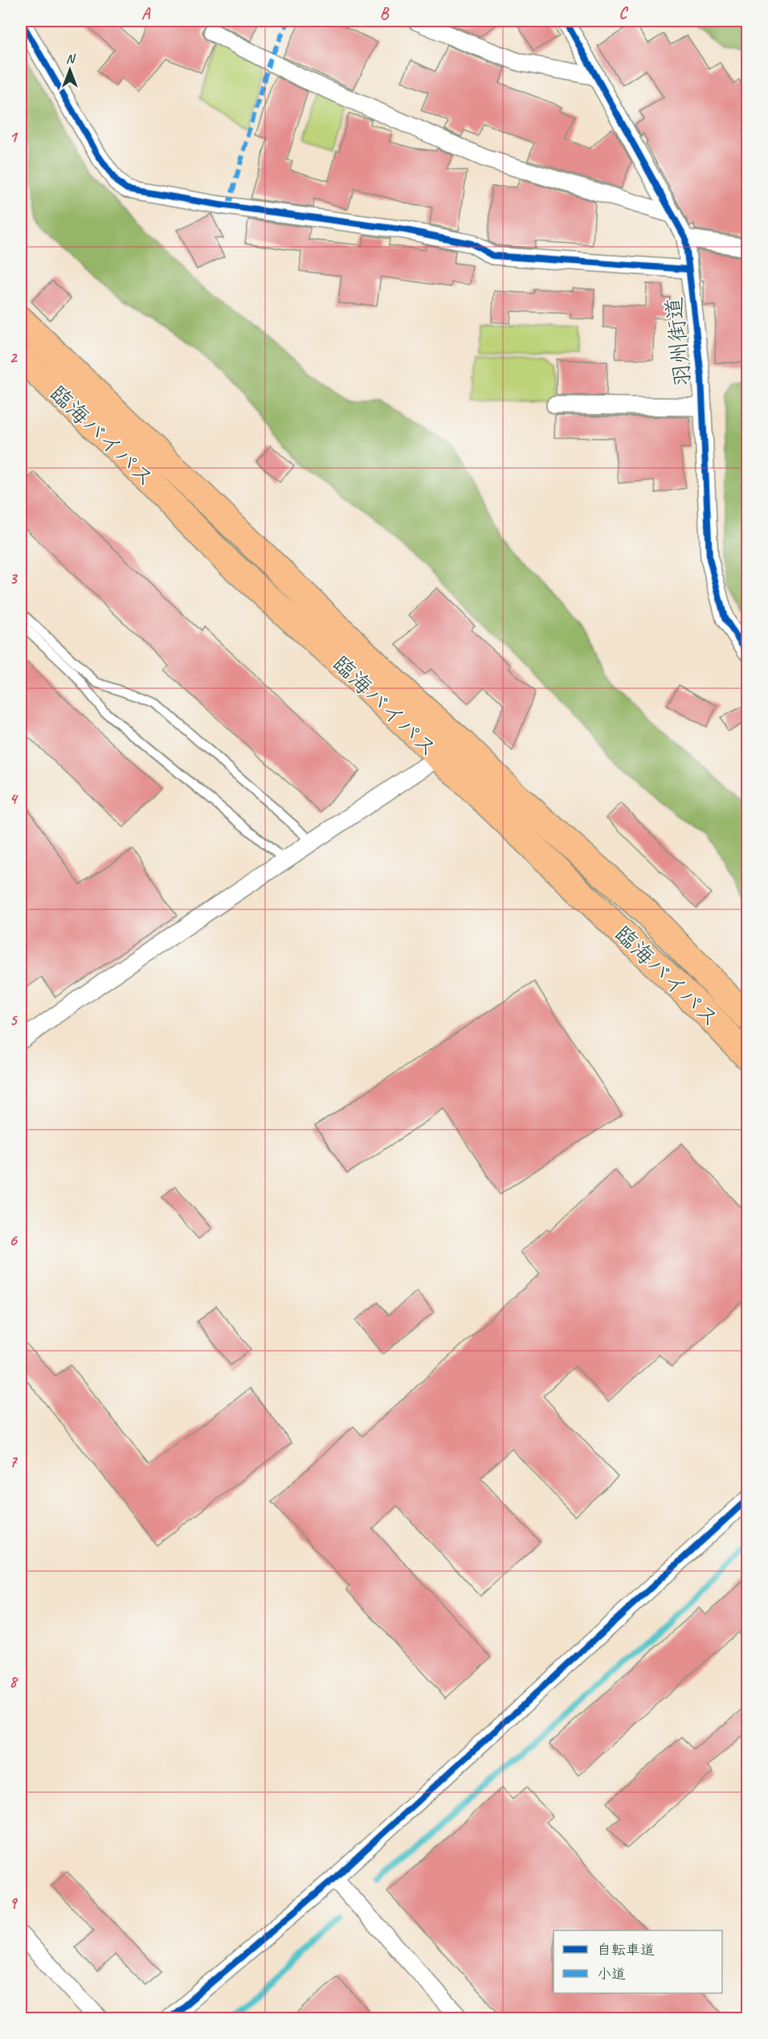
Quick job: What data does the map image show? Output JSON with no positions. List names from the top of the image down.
{
  "streets": {
    "highway": ["臨海バイパス"],
    "street": ["羽州街道"]
  },
  "legend": ["自転車道", "小道"],
  "north": "top",
  "grid": {
    "columns": ["A", "B", "C"],
    "rows": [
      "1",
      "2",
      "3",
      "4",
      "5",
      "6",
      "7",
      "8",
      "9"
    ]
  }
}
